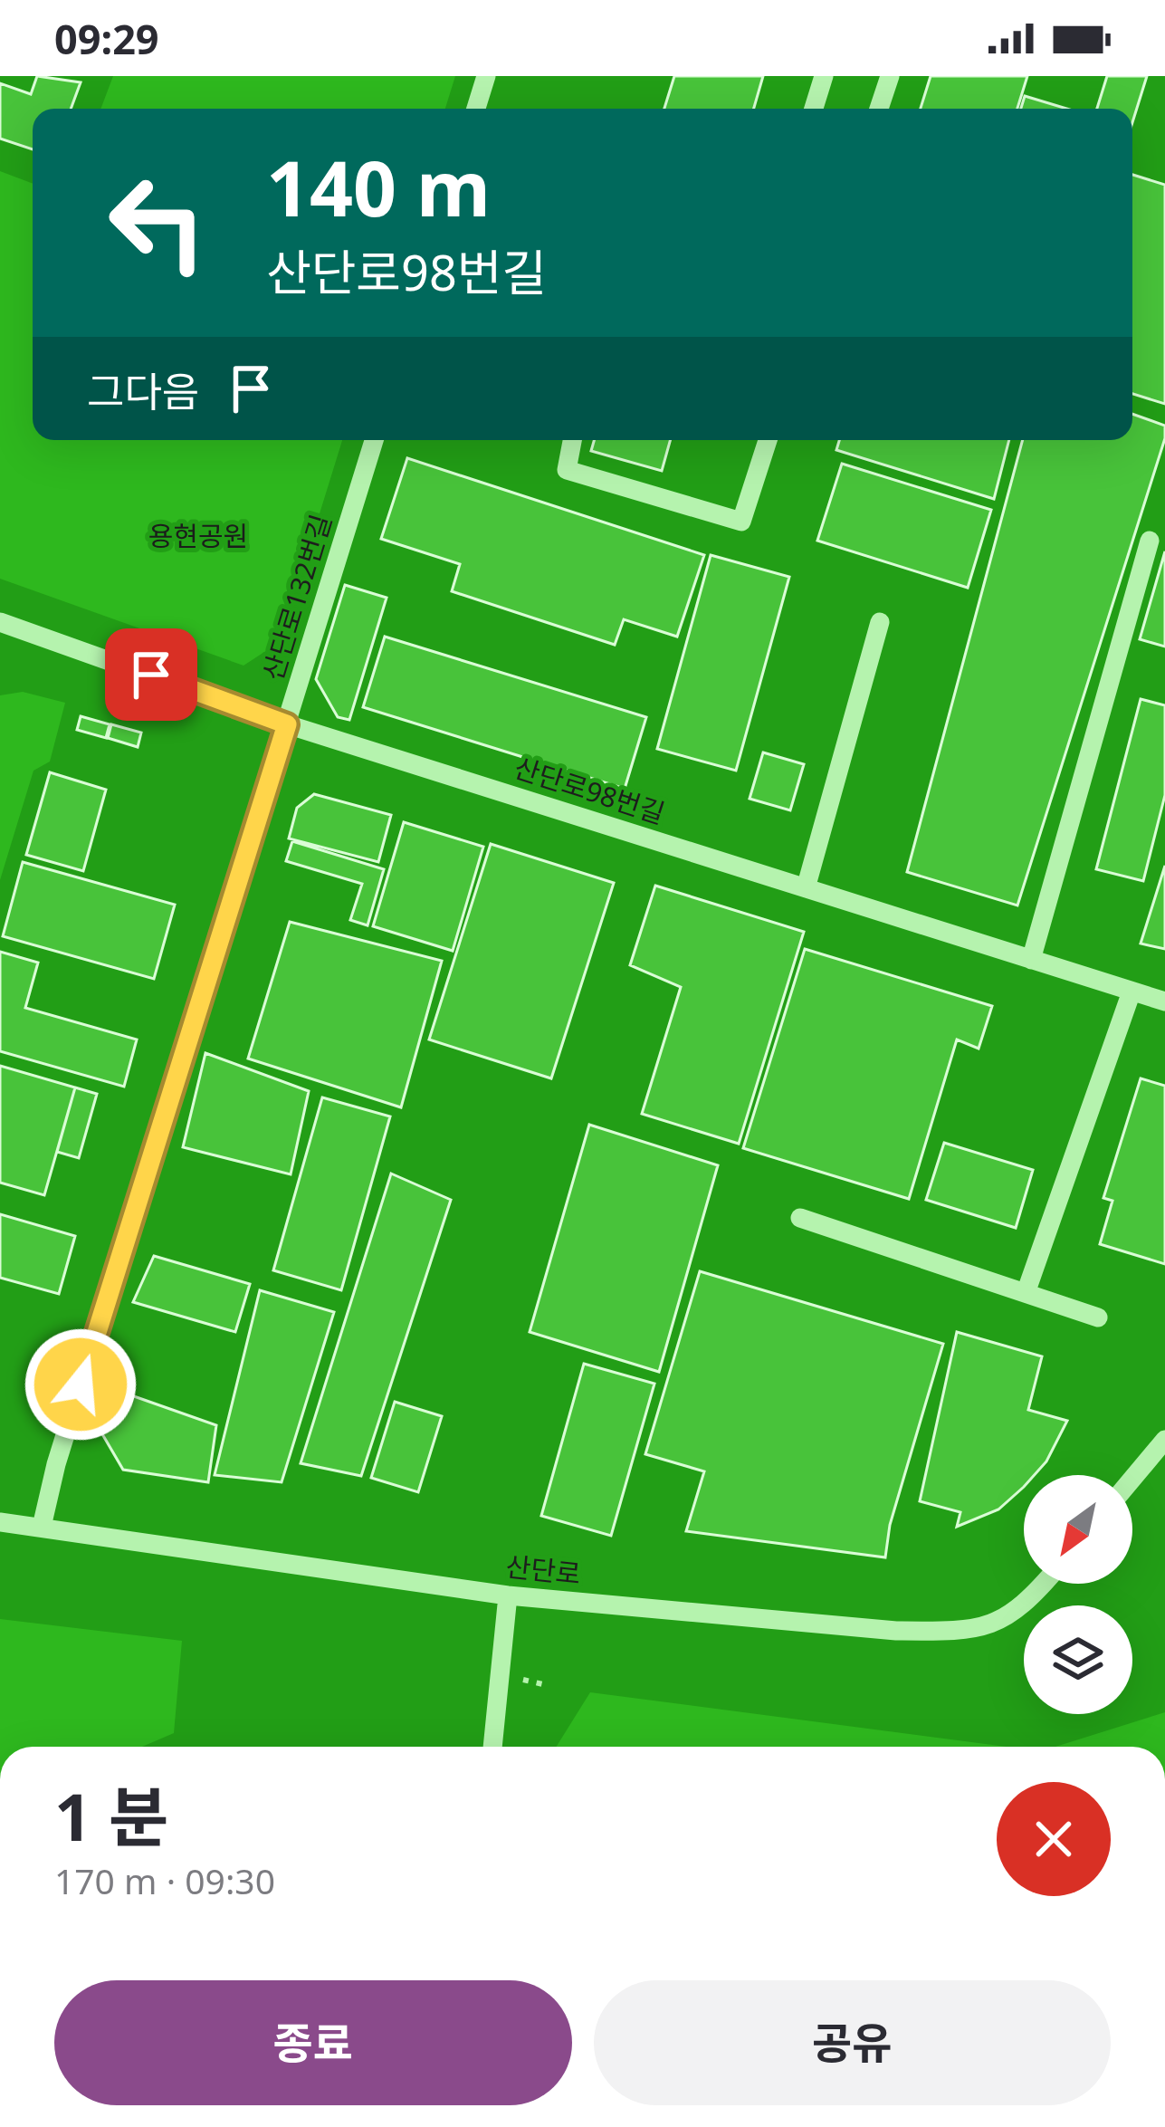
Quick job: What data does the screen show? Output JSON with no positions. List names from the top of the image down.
{
  "streets": {
    "lane": ["산단로132번길", "산단로98번길", "산단로"]
  },
  "crossings": [
    ["산단로132번길", "산단로98번길"],
    ["산단로132번길", "산단로"]
  ],
  "parks": ["용현공원"],
  "north": "bottom left",
  "page": {
    "status": "09:29",
    "turn": ["140 m", "산단로98번길"],
    "then": "그다음",
    "heading": ["1 분", "170 m · 09:30"],
    "buttons": ["종료", "공유"]
  }
}
